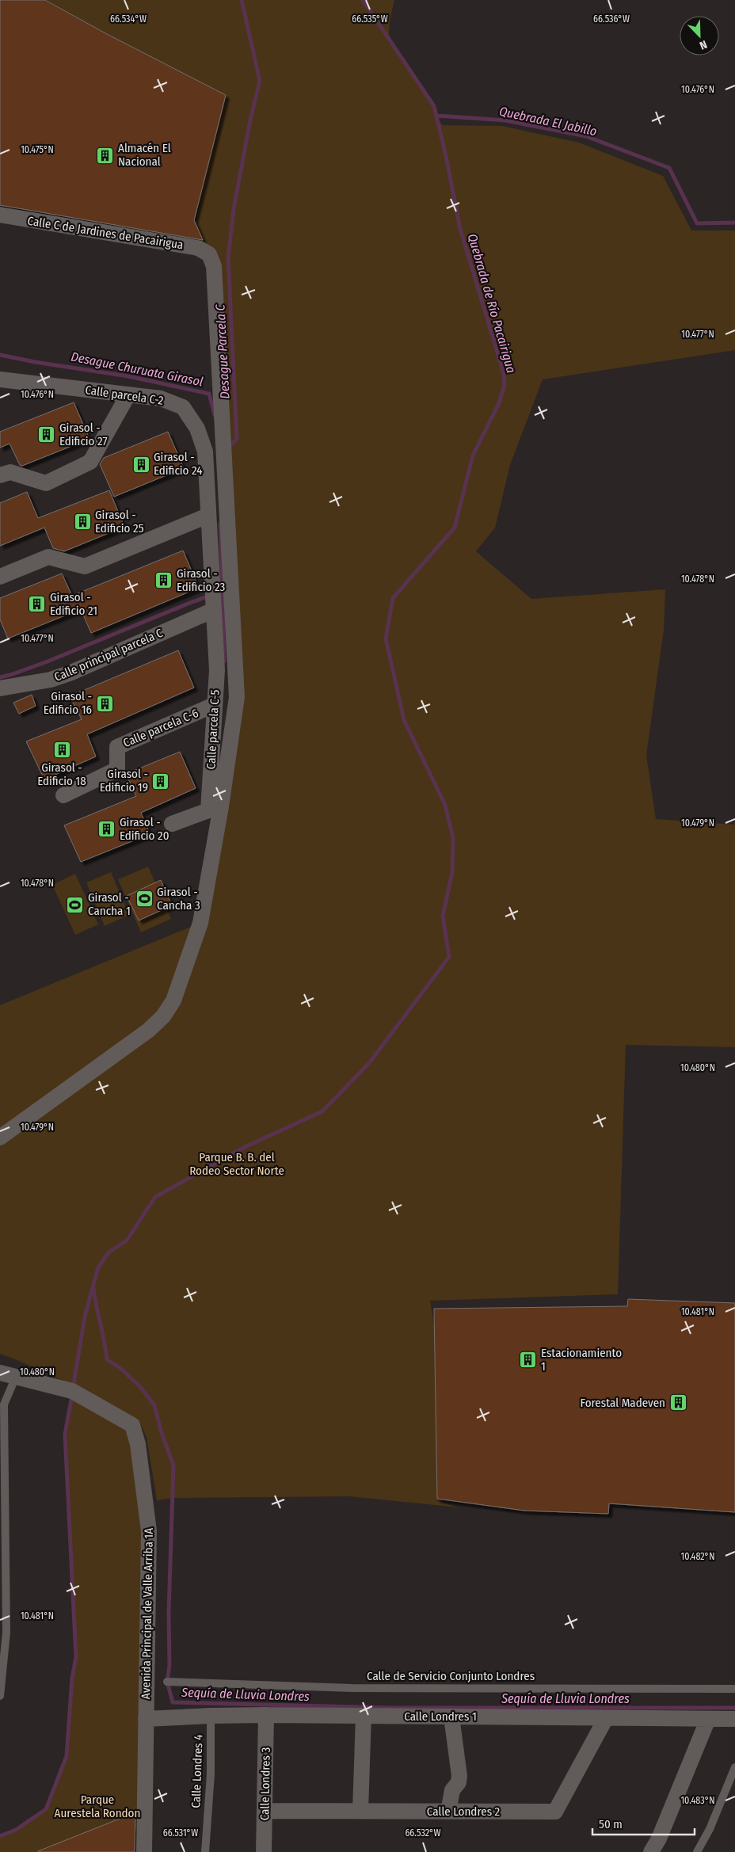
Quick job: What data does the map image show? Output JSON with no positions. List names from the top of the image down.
{
  "streets": {
    "street": [
      "Calle C de Jardines de Pacairigua",
      "Calle parcela C-2",
      "Calle principal parcela C",
      "Calle parcela C-6",
      "Calle parcela C-5",
      "Avenida Principal de Valle Arriba 1A",
      "Calle Londres 1",
      "Calle Londres 3",
      "Calle Londres 2"
    ],
    "lane": ["Calle de Servicio Conjunto Londres", "Calle Londres 4"]
  },
  "crossings": [
    ["Calle parcela C-2", "Calle principal parcela C"],
    ["Calle parcela C-2", "Calle parcela C-5"],
    ["Calle principal parcela C", "Calle parcela C-5"],
    ["Calle parcela C-6", "Calle parcela C-5"],
    ["Avenida Principal de Valle Arriba 1A", "Calle Londres 1"],
    ["Calle Londres 1", "Calle Londres 4"],
    ["Calle Londres 1", "Calle Londres 3"],
    ["Calle Londres 1", "Calle Londres 2"],
    ["Calle Londres 3", "Calle Londres 2"]
  ],
  "water": [
    "Quebrada El Jabillo",
    "Quebrada de Río Pacairigua",
    "Desague Parcela C",
    "Desague Churuata Girasol",
    "Sequía de Lluvia Londres"
  ],
  "parks": ["Parque B. B. del Rodeo Sector Norte", "Parque Aurestela Rondon"],
  "places": {
    "building": [
      "Almacén El Nacional",
      "Girasol - Edificio 27",
      "Girasol - Edificio 24",
      "Girasol - Edificio 25",
      "Girasol - Edificio 23",
      "Girasol - Edificio 21",
      "Girasol - Edificio 16",
      "Girasol - Edificio 18",
      "Girasol - Edificio 19",
      "Girasol - Edificio 20",
      "Estacionamiento 1",
      "Forestal Madeven"
    ],
    "sports": ["Girasol - Cancha 3", "Girasol - Cancha 1"]
  },
  "scale_bar": "50 m",
  "north": "bottom right",
  "coordinates": [
    "66.534°W",
    "66.535°W",
    "66.536°W",
    "10.476°N",
    "10.475°N",
    "10.477°N",
    "10.478°N",
    "10.479°N",
    "10.480°N",
    "10.481°N",
    "10.482°N",
    "10.483°N",
    "66.531°W",
    "66.532°W"
  ]
}
